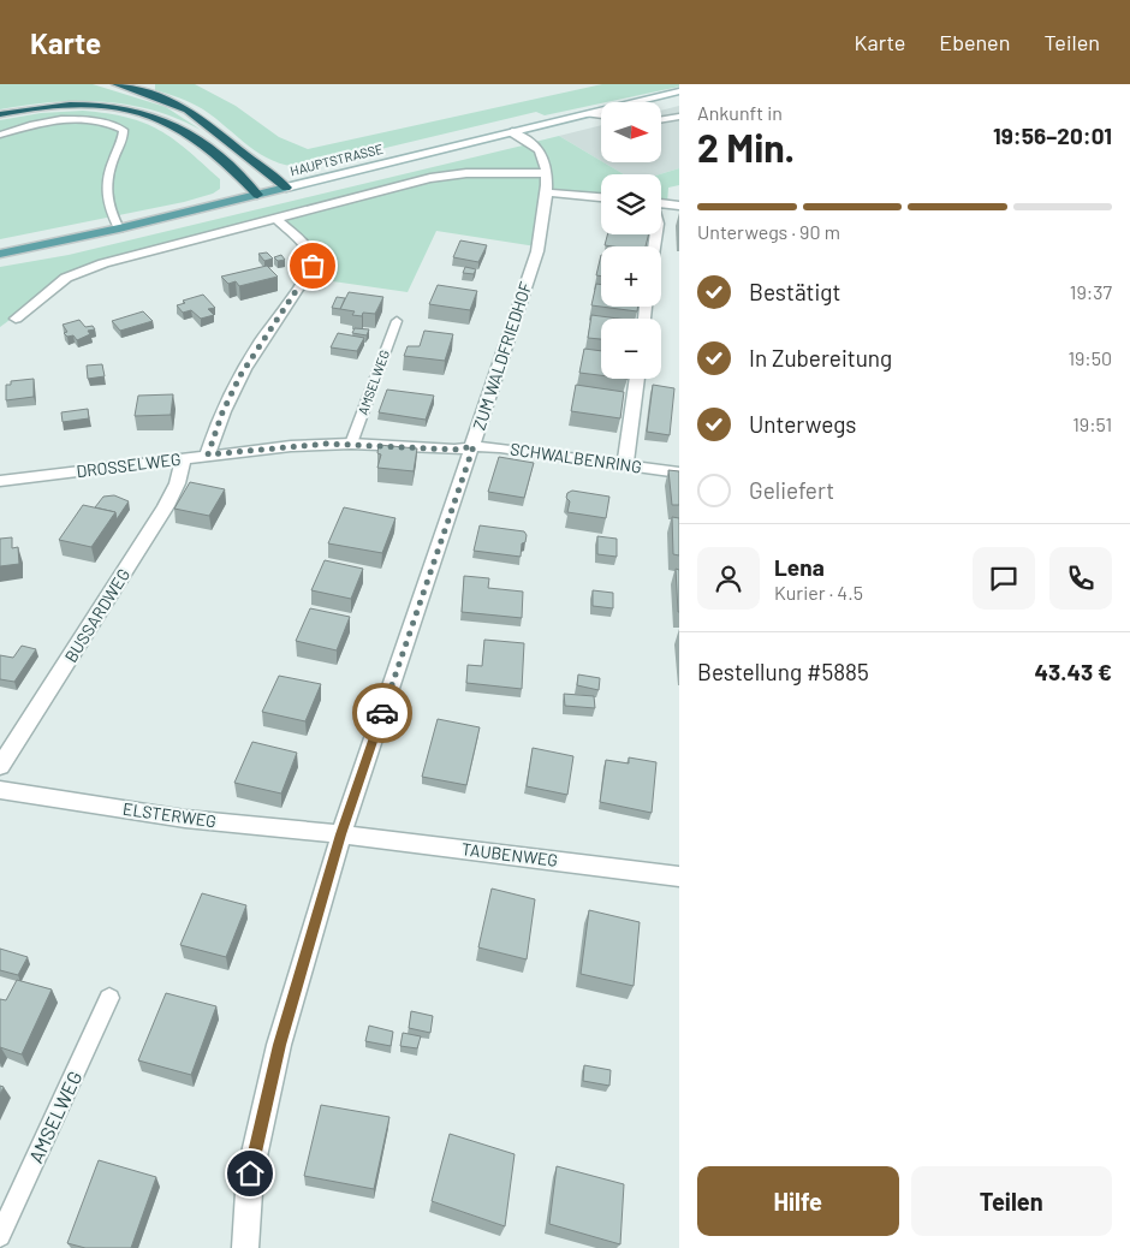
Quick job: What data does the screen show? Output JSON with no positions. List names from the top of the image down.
{
  "streets": {
    "main road": ["HAUPTSTRASSE"],
    "street": [
      "ZUM WALDFRIEDHOF",
      "SCHWALBENRING",
      "DROSSELWEG",
      "BUSSARDWEG",
      "ELSTERWEG",
      "TAUBENWEG"
    ],
    "lane": ["AMSELWEG"]
  },
  "crossings": [
    ["ZUM WALDFRIEDHOF", "SCHWALBENRING"],
    ["ZUM WALDFRIEDHOF", "DROSSELWEG"],
    ["ZUM WALDFRIEDHOF", "ELSTERWEG"],
    ["ZUM WALDFRIEDHOF", "TAUBENWEG"],
    ["AMSELWEG", "DROSSELWEG"],
    ["SCHWALBENRING", "DROSSELWEG"],
    ["DROSSELWEG", "BUSSARDWEG"],
    ["ELSTERWEG", "TAUBENWEG"]
  ],
  "north": "right",
  "page": {
    "header": "Karte",
    "nav": ["Karte", "Ebenen", "Teilen"],
    "heading": ["2 Min.", "Ankunft in", "19:56–20:01"],
    "panel": [
      "Lena",
      "Kurier · 4.5",
      "Bestellung #5885",
      "43.43 €"
    ],
    "map_buttons": ["+", "−"],
    "bar": "Unterwegs · 90 m",
    "list": [
      ["Bestätigt", "19:37"],
      ["In Zubereitung", "19:50"],
      ["Unterwegs", "19:51"],
      "Geliefert"
    ],
    "buttons": ["Hilfe", "Teilen"]
  }
}
